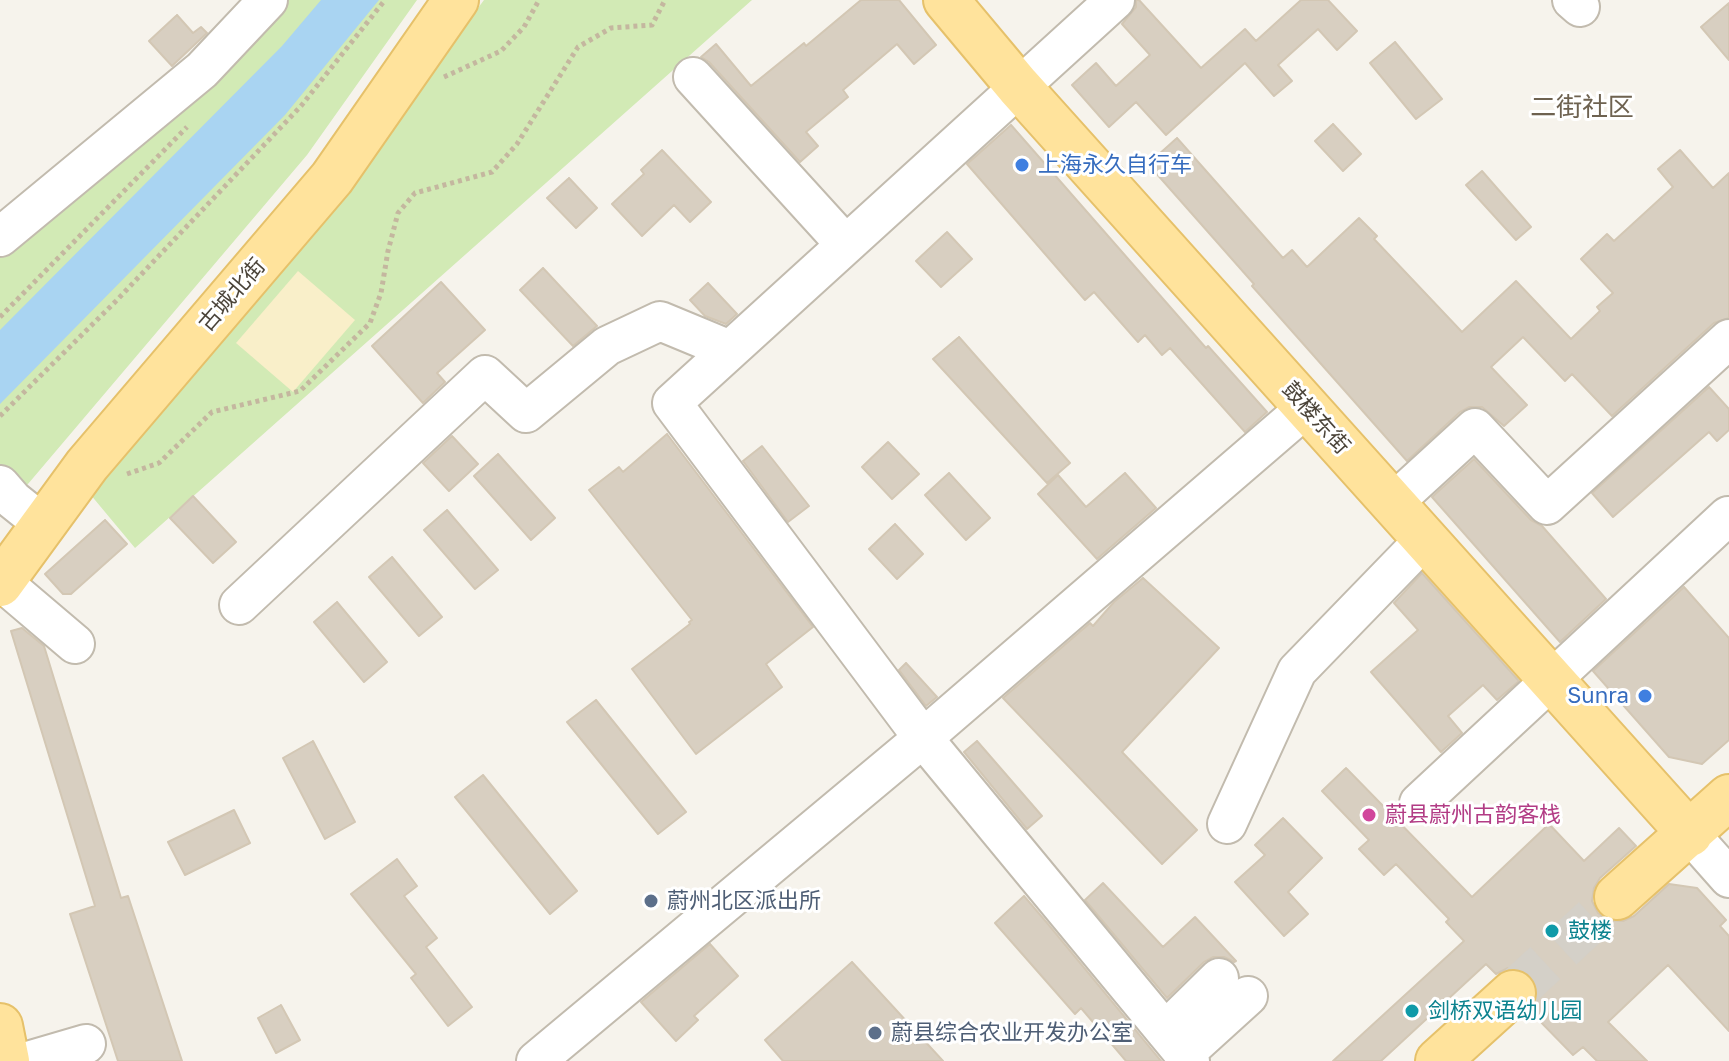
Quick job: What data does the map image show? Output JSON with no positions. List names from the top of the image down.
{
  "streets": {
    "main road": ["古城北街", "鼓楼东街"]
  },
  "districts": ["二街社区"],
  "places": [
    "上海永久自行车",
    "Sunra",
    "蔚县蔚州古韵客栈",
    "蔚州北区派出所",
    "鼓楼",
    "剑桥双语幼儿园",
    "蔚县综合农业开发办公室"
  ]
}
